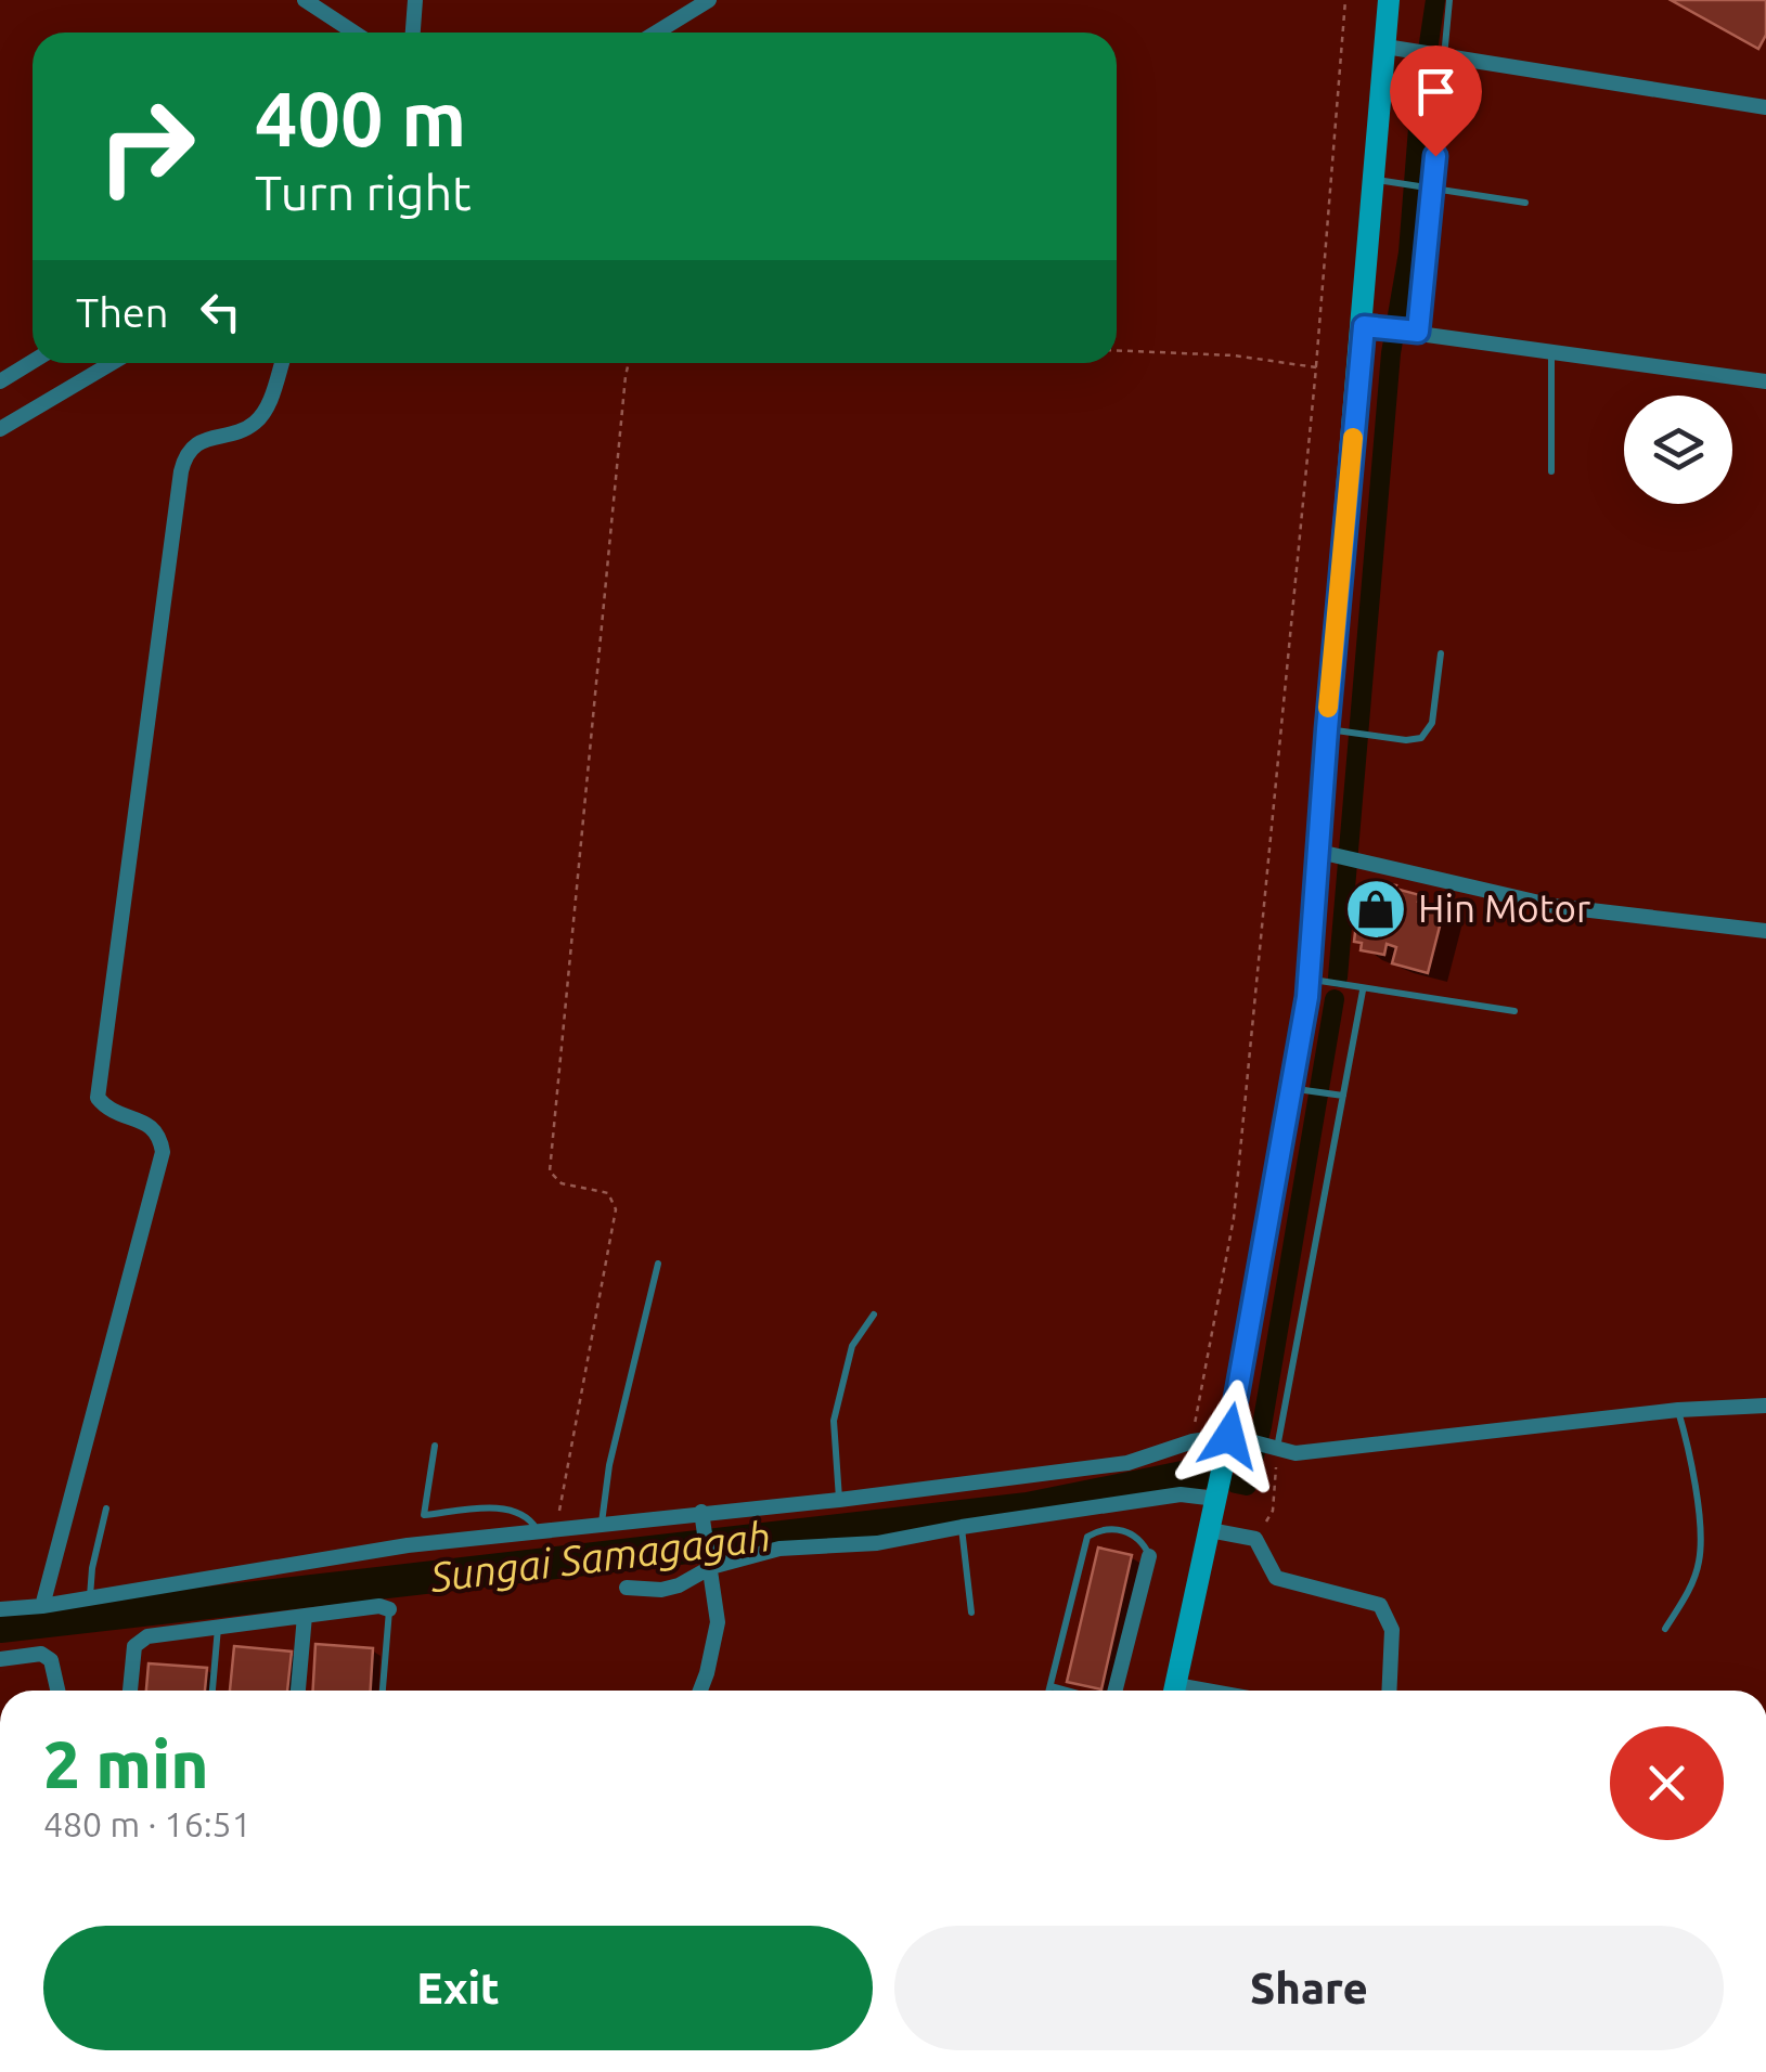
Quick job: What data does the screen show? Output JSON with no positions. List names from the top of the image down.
{
  "water": ["Sungai Samagagah"],
  "places": {
    "shop": ["Hin Motor"]
  },
  "page": {
    "turn": ["400 m", "Turn right"],
    "then": "Then",
    "heading": ["2 min", "480 m · 16:51"],
    "buttons": ["Exit", "Share"]
  }
}
